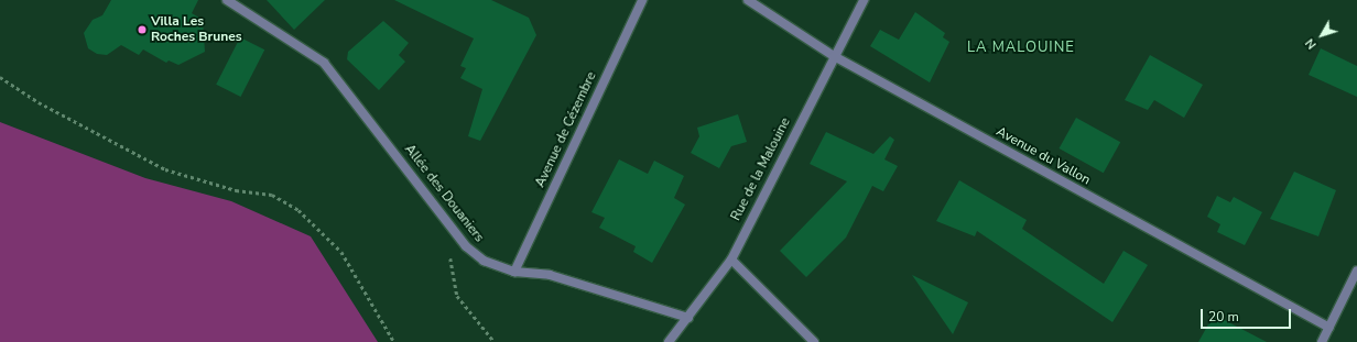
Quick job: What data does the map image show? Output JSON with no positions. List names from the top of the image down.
{
  "streets": {
    "street": [
      "Avenue de Cézembre",
      "Avenue du Vallon",
      "Rue de la Malouine",
      "Allée des Douaniers"
    ]
  },
  "crossings": [
    ["Avenue de Cézembre", "Allée des Douaniers"],
    ["Avenue du Vallon", "Rue de la Malouine"],
    ["Rue de la Malouine", "Allée des Douaniers"]
  ],
  "districts": ["LA MALOUINE"],
  "places": ["Villa Les Roches Brunes"],
  "scale_bar": "20 m",
  "north": "bottom left"
}
